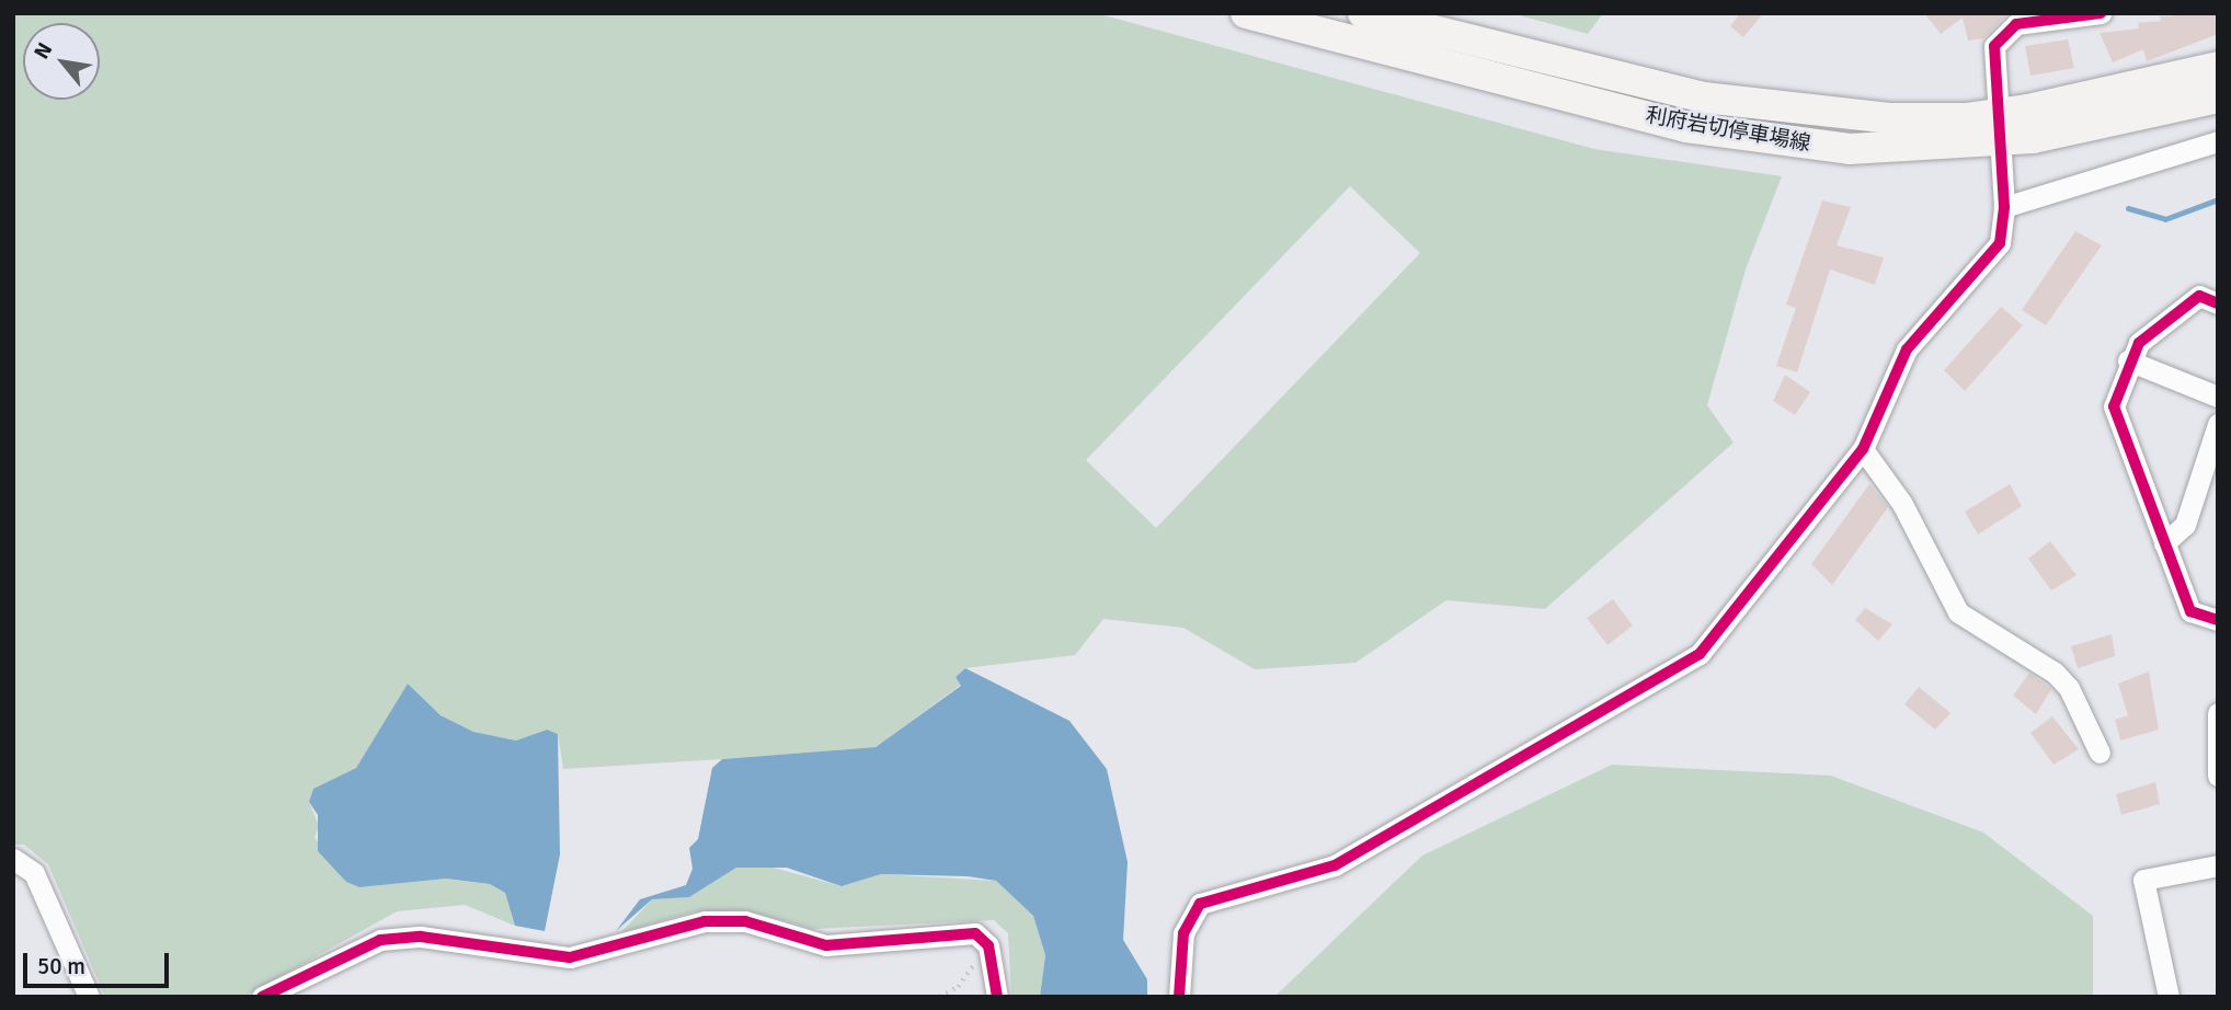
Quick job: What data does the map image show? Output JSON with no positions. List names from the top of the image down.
{
  "streets": {
    "main road": ["利府岩切停車場線"]
  },
  "scale_bar": "50 m",
  "north": "top left"
}
